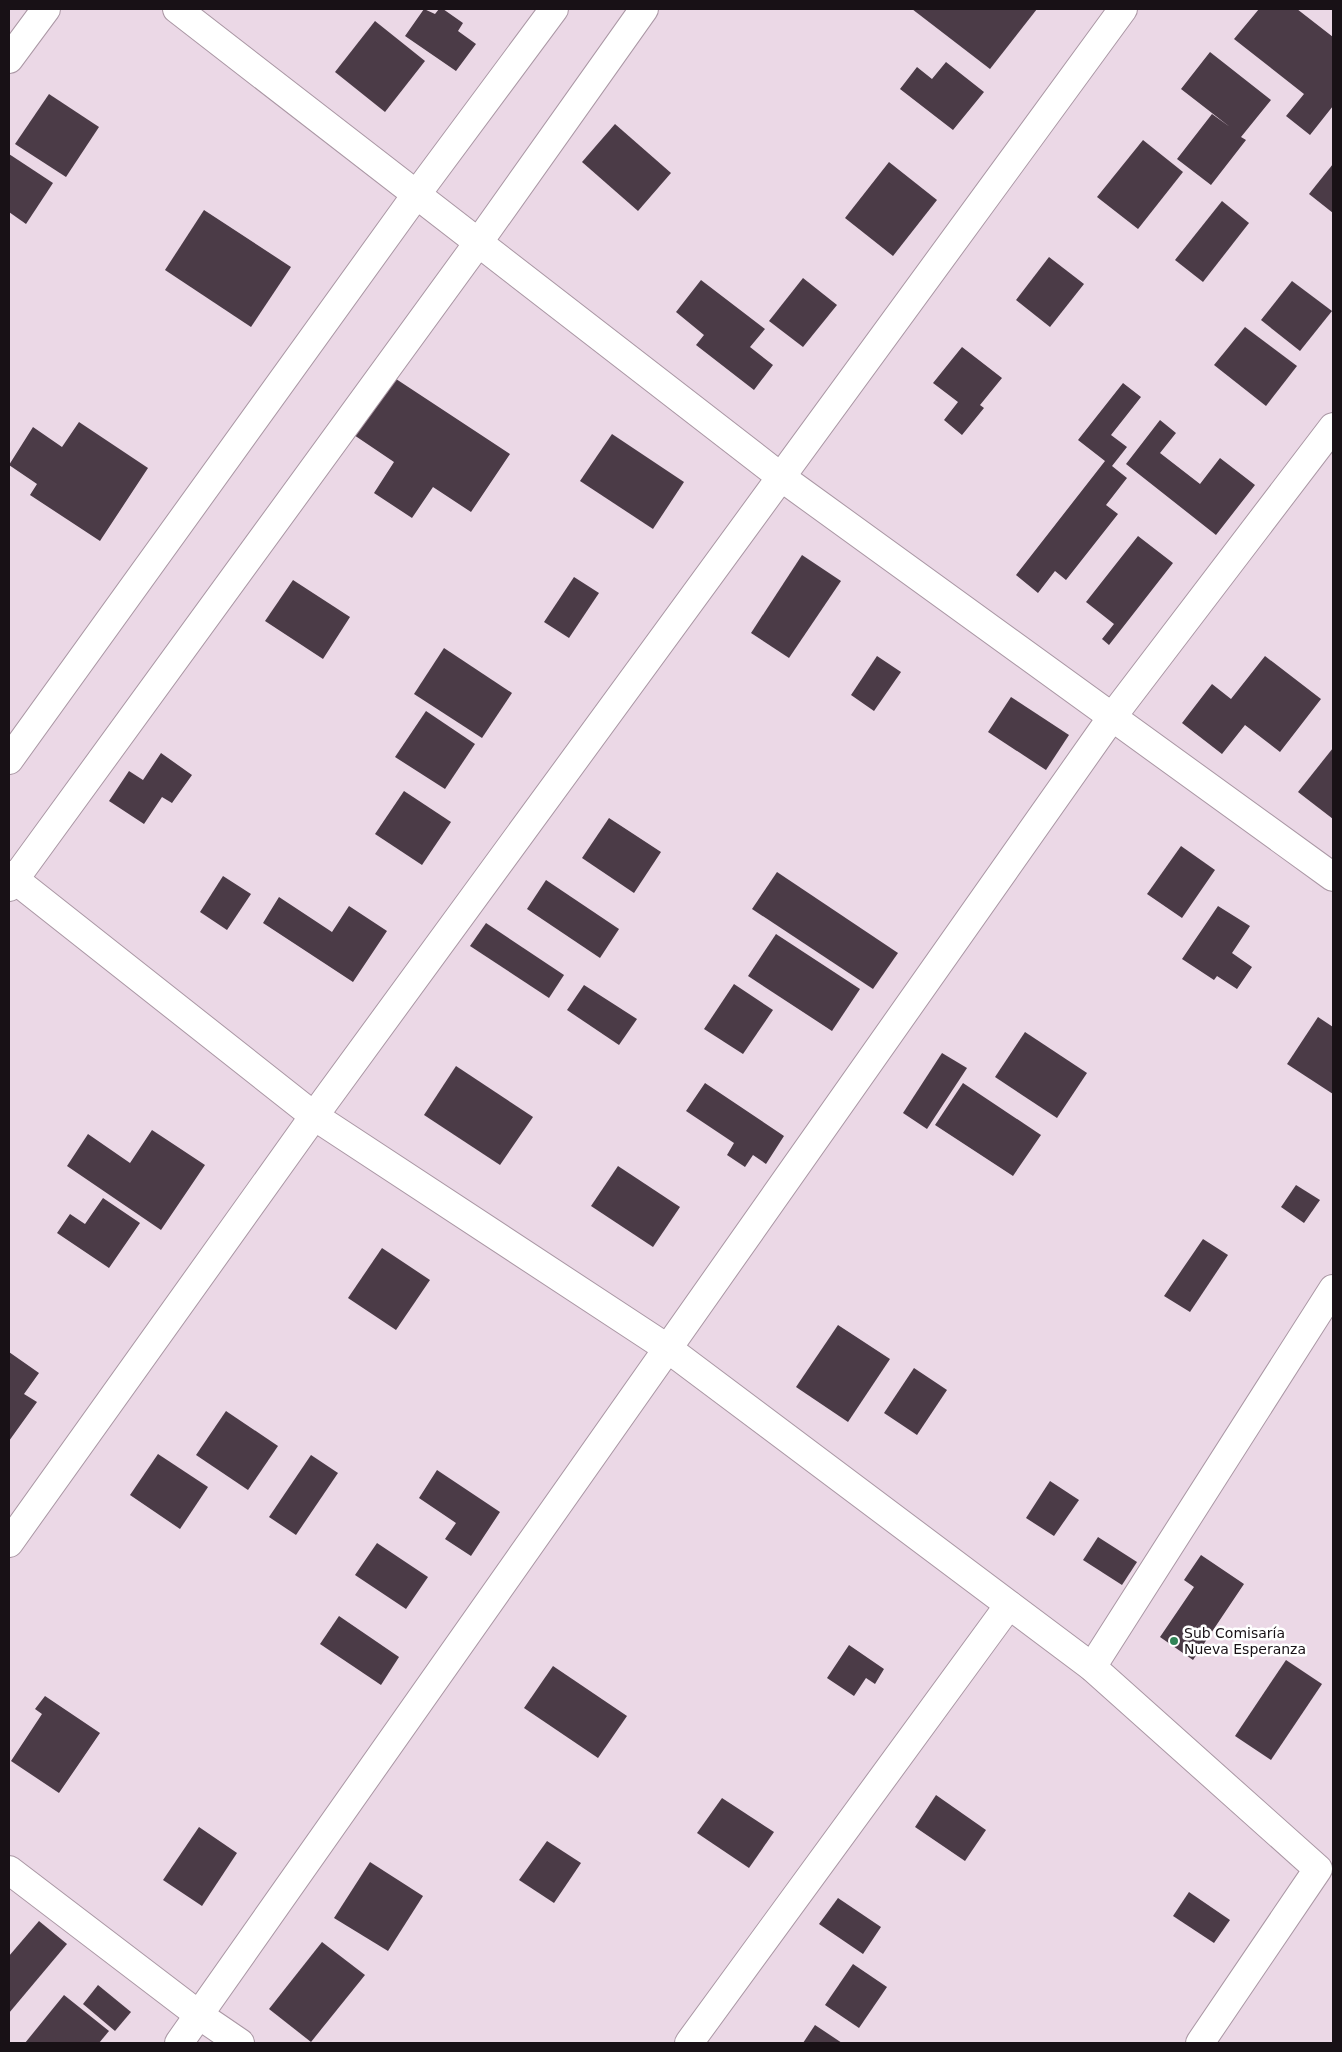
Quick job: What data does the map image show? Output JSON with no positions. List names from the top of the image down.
{
  "places": ["Sub Comisaría Nueva Esperanza"]
}
